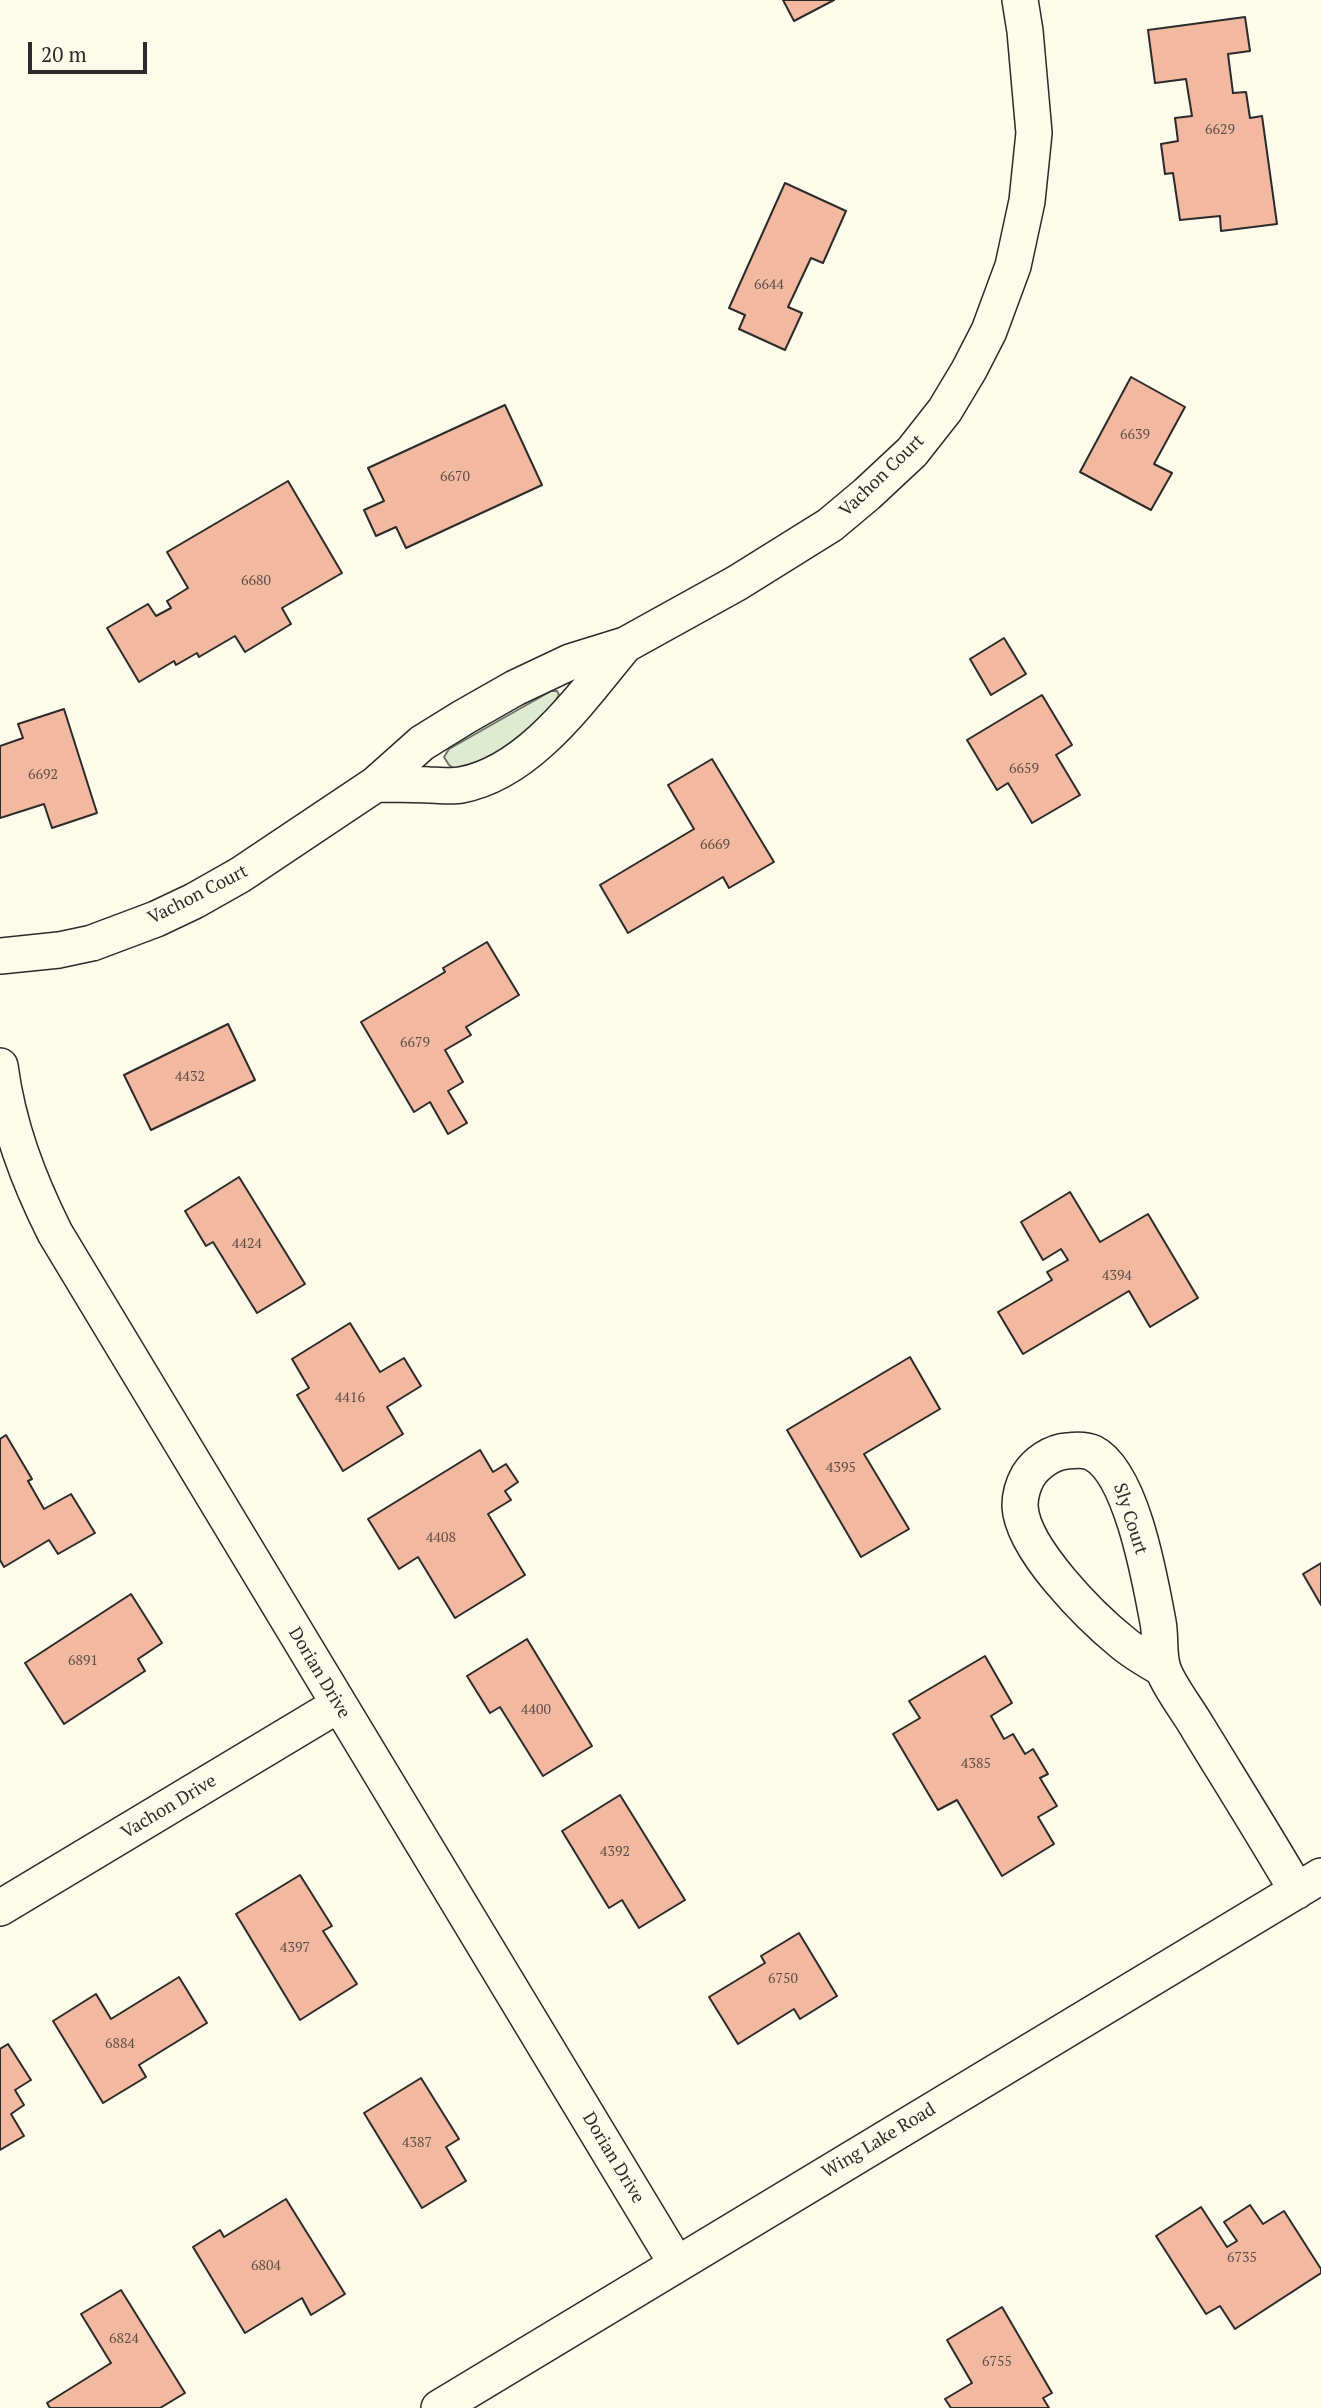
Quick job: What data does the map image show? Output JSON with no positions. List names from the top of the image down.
{
  "streets": {
    "street": [
      "Vachon Court",
      "Sly Court",
      "Dorian Drive",
      "Vachon Drive",
      "Wing Lake Road"
    ]
  },
  "crossings": [
    ["Sly Court", "Wing Lake Road"],
    ["Dorian Drive", "Vachon Drive"],
    ["Dorian Drive", "Wing Lake Road"]
  ],
  "house_numbers": [
    "6629",
    "6644",
    "6639",
    "6670",
    "6680",
    "6659",
    "6692",
    "6669",
    "6679",
    "4432",
    "4424",
    "4394",
    "4416",
    "4395",
    "4408",
    "6891",
    "4400",
    "4385",
    "4392",
    "4397",
    "6750",
    "6884",
    "4387",
    "6735",
    "6804",
    "6824",
    "6755"
  ],
  "scale_bar": "20 m"
}
